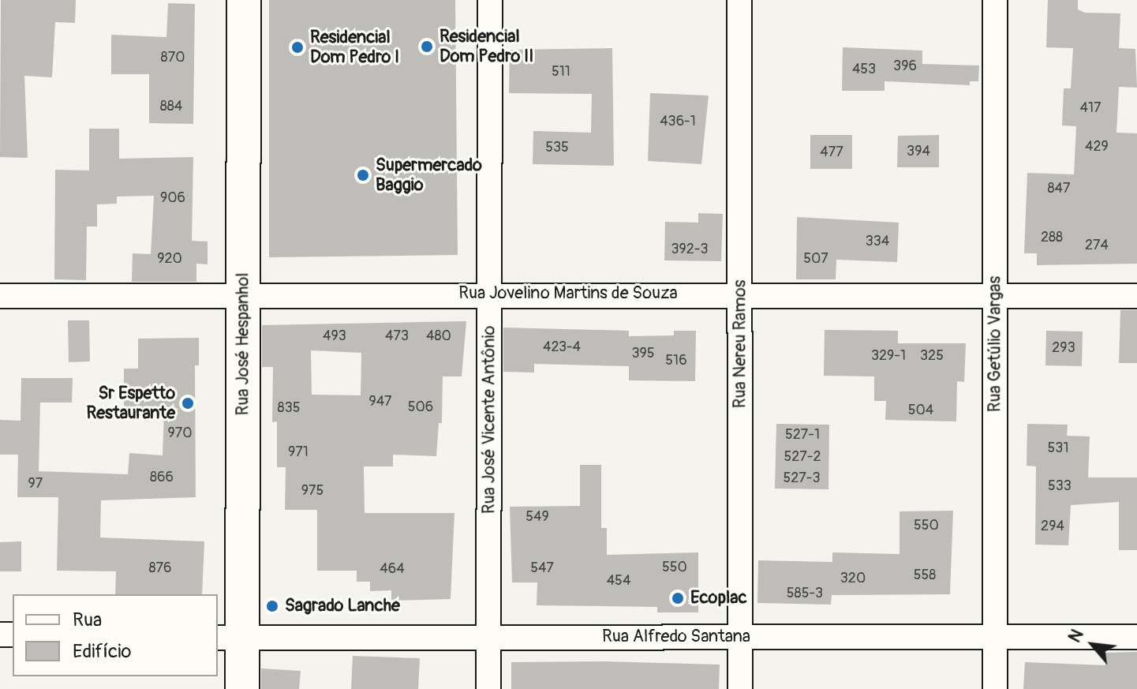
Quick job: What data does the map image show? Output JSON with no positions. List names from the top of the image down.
{
  "streets": {
    "main road": ["Rua José Hespanhol"],
    "street": [
      "Rua Jovelino Martins de Souza",
      "Rua Nereu Ramos",
      "Rua Getúlio Vargas",
      "Rua José Vicente Antônio",
      "Rua Alfredo Santana"
    ]
  },
  "crossings": [
    ["Rua Jovelino Martins de Souza", "Rua José Hespanhol"],
    ["Rua Jovelino Martins de Souza", "Rua Nereu Ramos"],
    ["Rua Jovelino Martins de Souza", "Rua Getúlio Vargas"],
    ["Rua Jovelino Martins de Souza", "Rua José Vicente Antônio"],
    ["Rua José Hespanhol", "Rua Alfredo Santana"],
    ["Rua Nereu Ramos", "Rua Alfredo Santana"],
    ["Rua Getúlio Vargas", "Rua Alfredo Santana"],
    ["Rua José Vicente Antônio", "Rua Alfredo Santana"]
  ],
  "places": [
    "Residencial Dom Pedro II",
    "Residencial Dom Pedro I",
    "Supermercado Baggio",
    "Sr Espetto Restaurante",
    "Ecoplac",
    "Sagrado Lanche"
  ],
  "house_numbers": [
    "870",
    "396",
    "453",
    "511",
    "884",
    "417",
    "436-1",
    "429",
    "535",
    "394",
    "477",
    "847",
    "906",
    "288",
    "334",
    "274",
    "392-3",
    "920",
    "507",
    "493",
    "473",
    "480",
    "423-4",
    "293",
    "395",
    "329-1",
    "325",
    "516",
    "947",
    "506",
    "835",
    "504",
    "970",
    "527-1",
    "531",
    "971",
    "527-2",
    "866",
    "527-3",
    "97",
    "533",
    "975",
    "549",
    "550",
    "294",
    "550",
    "876",
    "547",
    "464",
    "558",
    "320",
    "454",
    "585-3"
  ],
  "legend": ["Rua", "Edifício"],
  "north": "top left"
}
